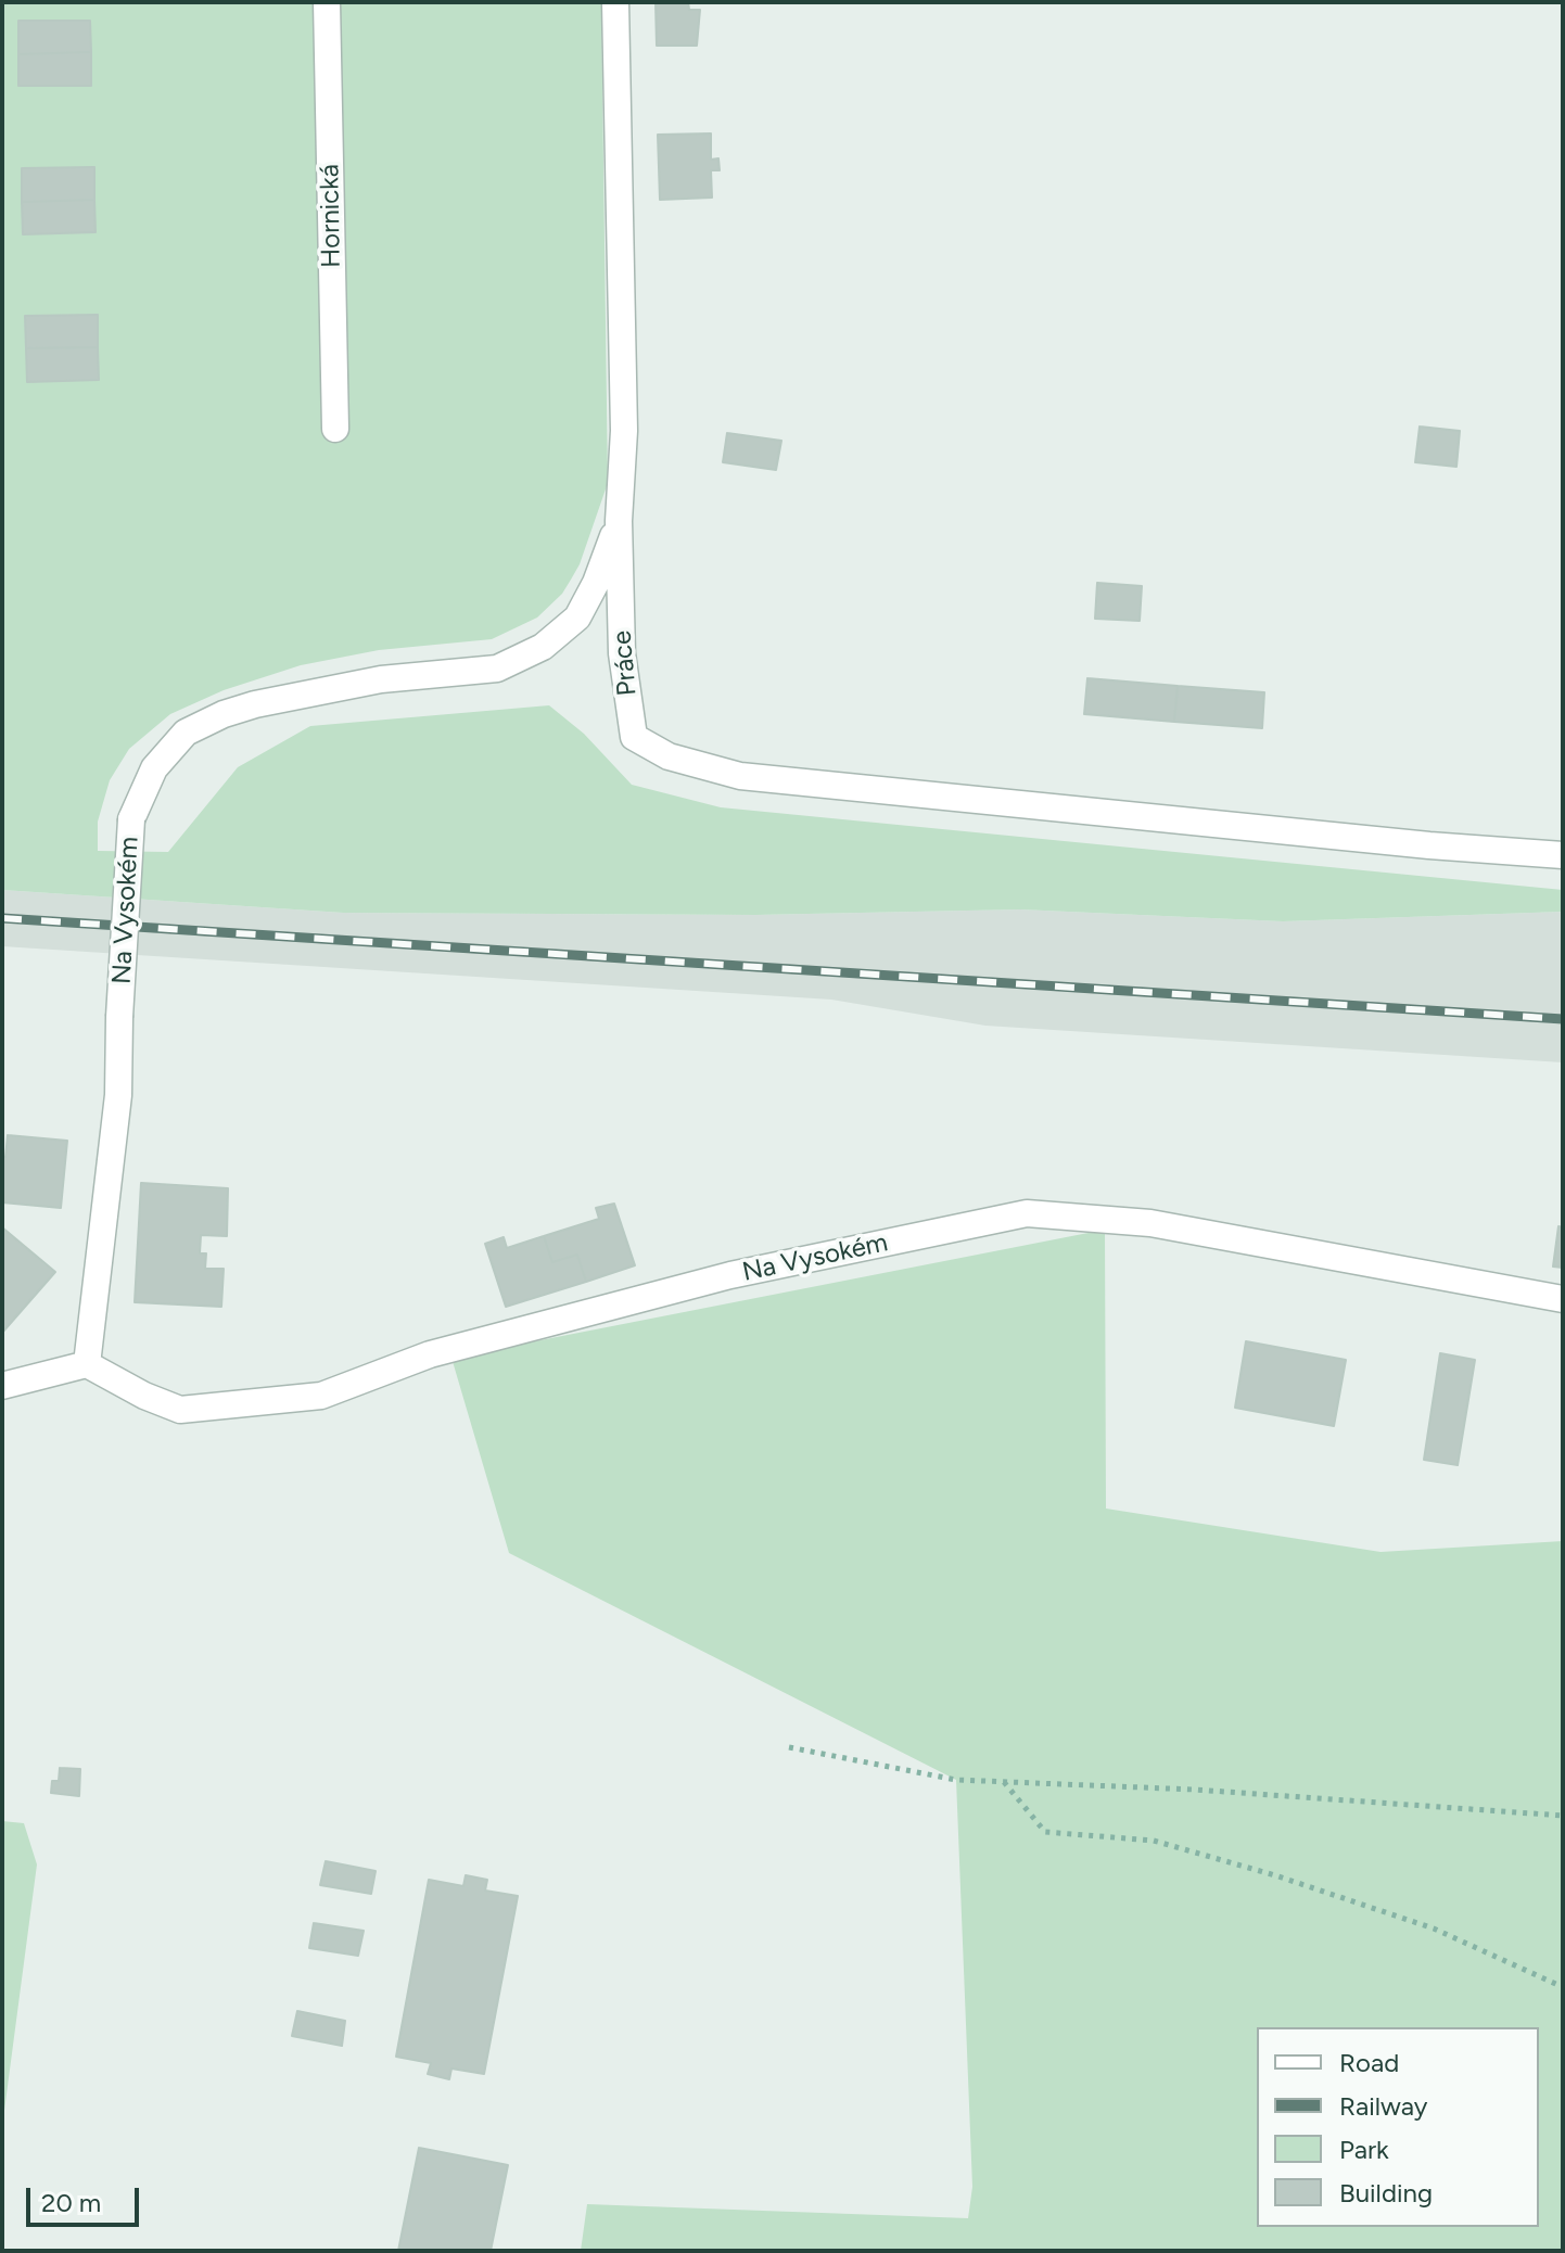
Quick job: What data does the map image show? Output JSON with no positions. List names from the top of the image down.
{
  "streets": {
    "street": ["Hornická", "Práce", "Na Vysokém"]
  },
  "crossings": [
    ["Práce", "Na Vysokém"]
  ],
  "legend": [
    "Road",
    "Railway",
    "Park",
    "Building"
  ],
  "scale_bar": "20 m"
}
